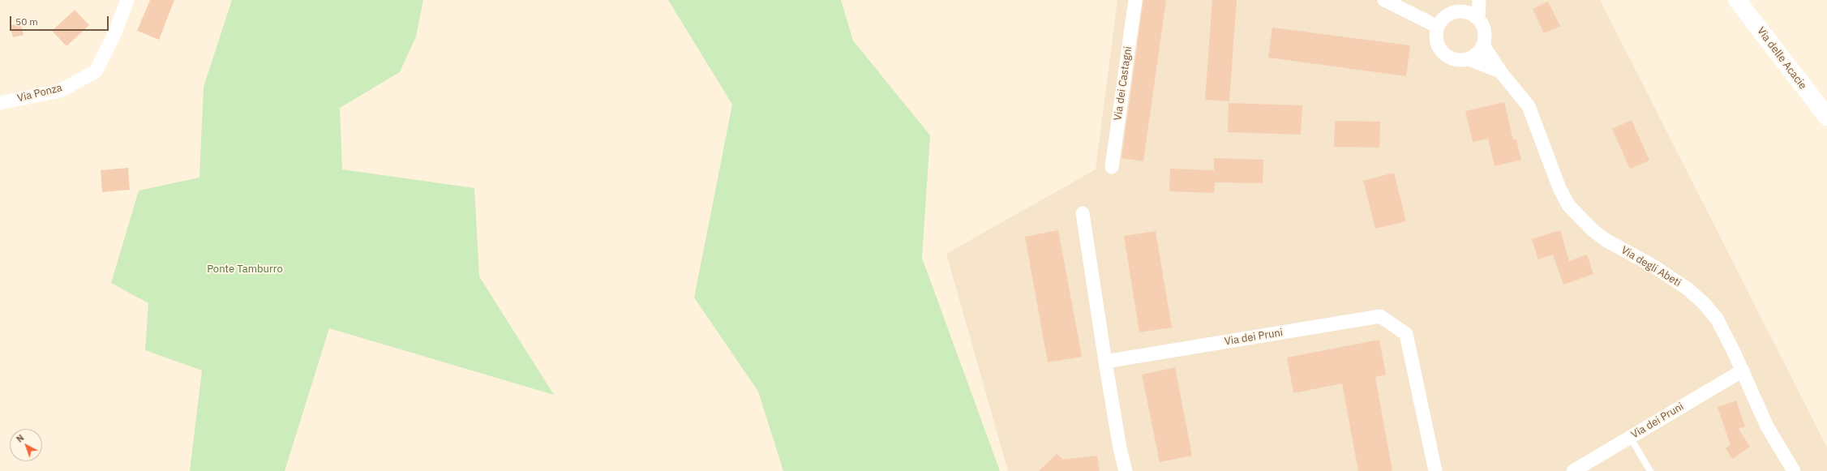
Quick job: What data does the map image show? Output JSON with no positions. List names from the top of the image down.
{
  "streets": {
    "street": [
      "Via delle Acacie",
      "Via dei Castagni",
      "Via Ponza",
      "Via degli Abeti",
      "Via dei Pruni"
    ]
  },
  "crossings": [
    ["Via degli Abeti", "Via dei Pruni"]
  ],
  "parks": ["Ponte Tamburro"],
  "scale_bar": "50 m",
  "north": "top left"
}
